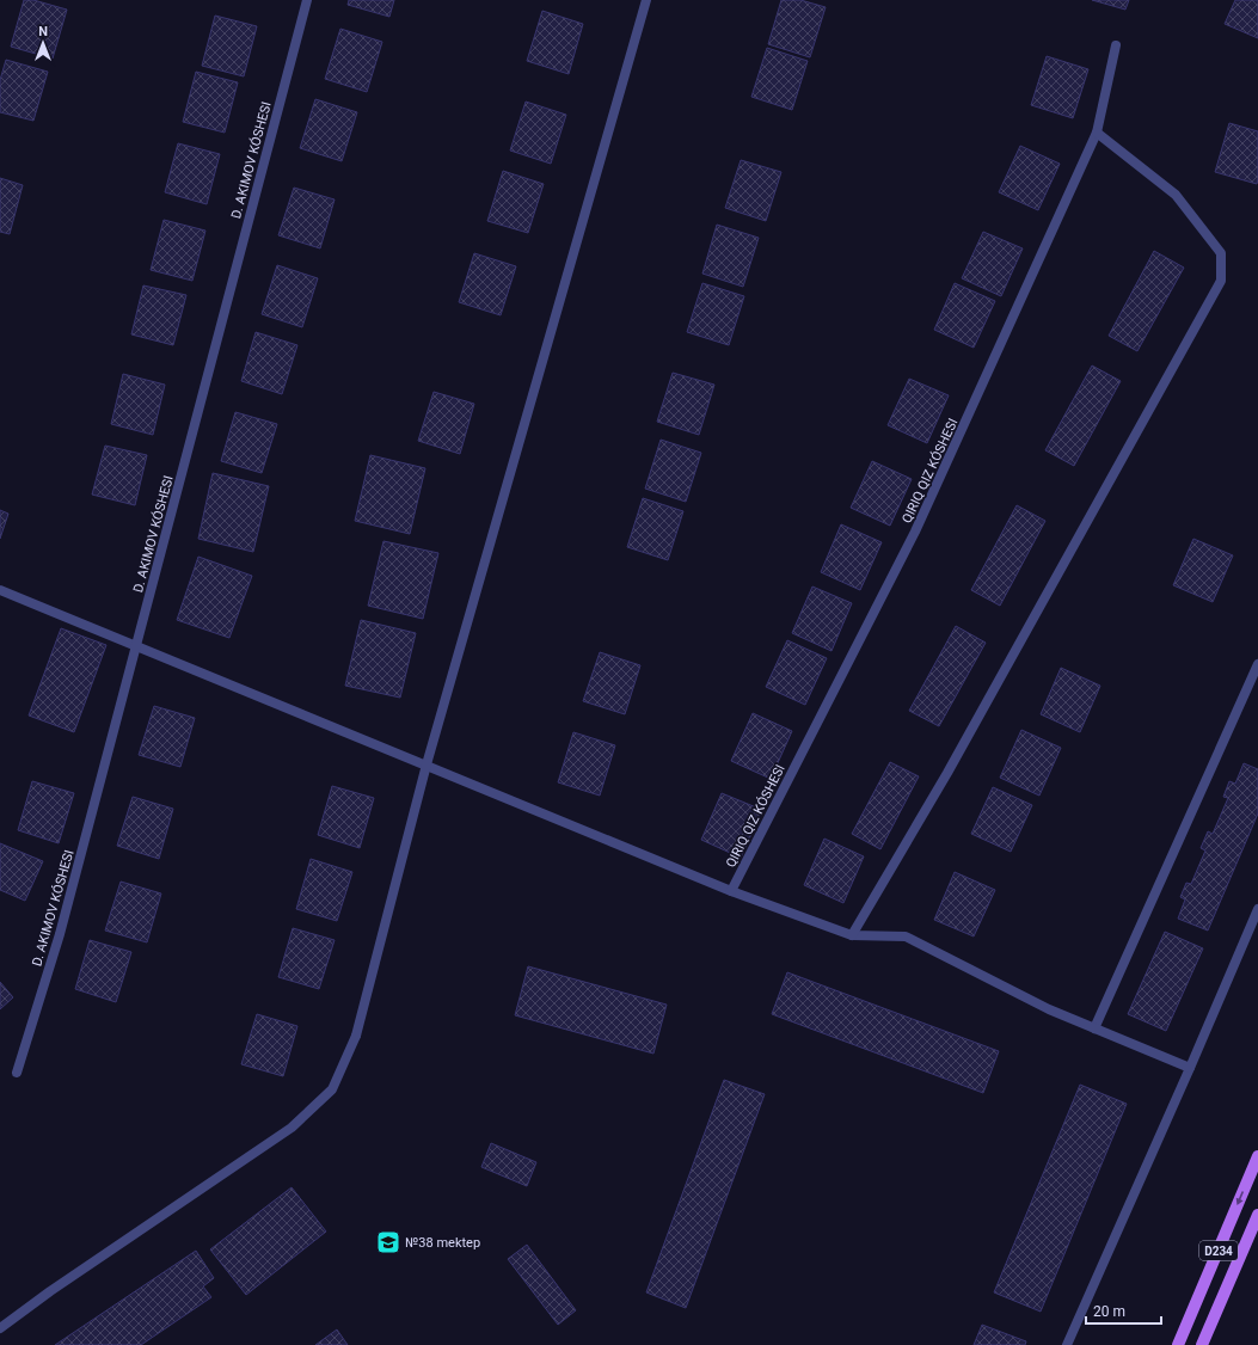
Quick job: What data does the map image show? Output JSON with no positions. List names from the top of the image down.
{
  "streets": {
    "main road": ["D234"],
    "street": ["D. AKIMOV KÓSHESI"]
  },
  "places": {
    "school or university": ["№38 mektep"]
  },
  "scale_bar": "20 m",
  "north": "top"
}
